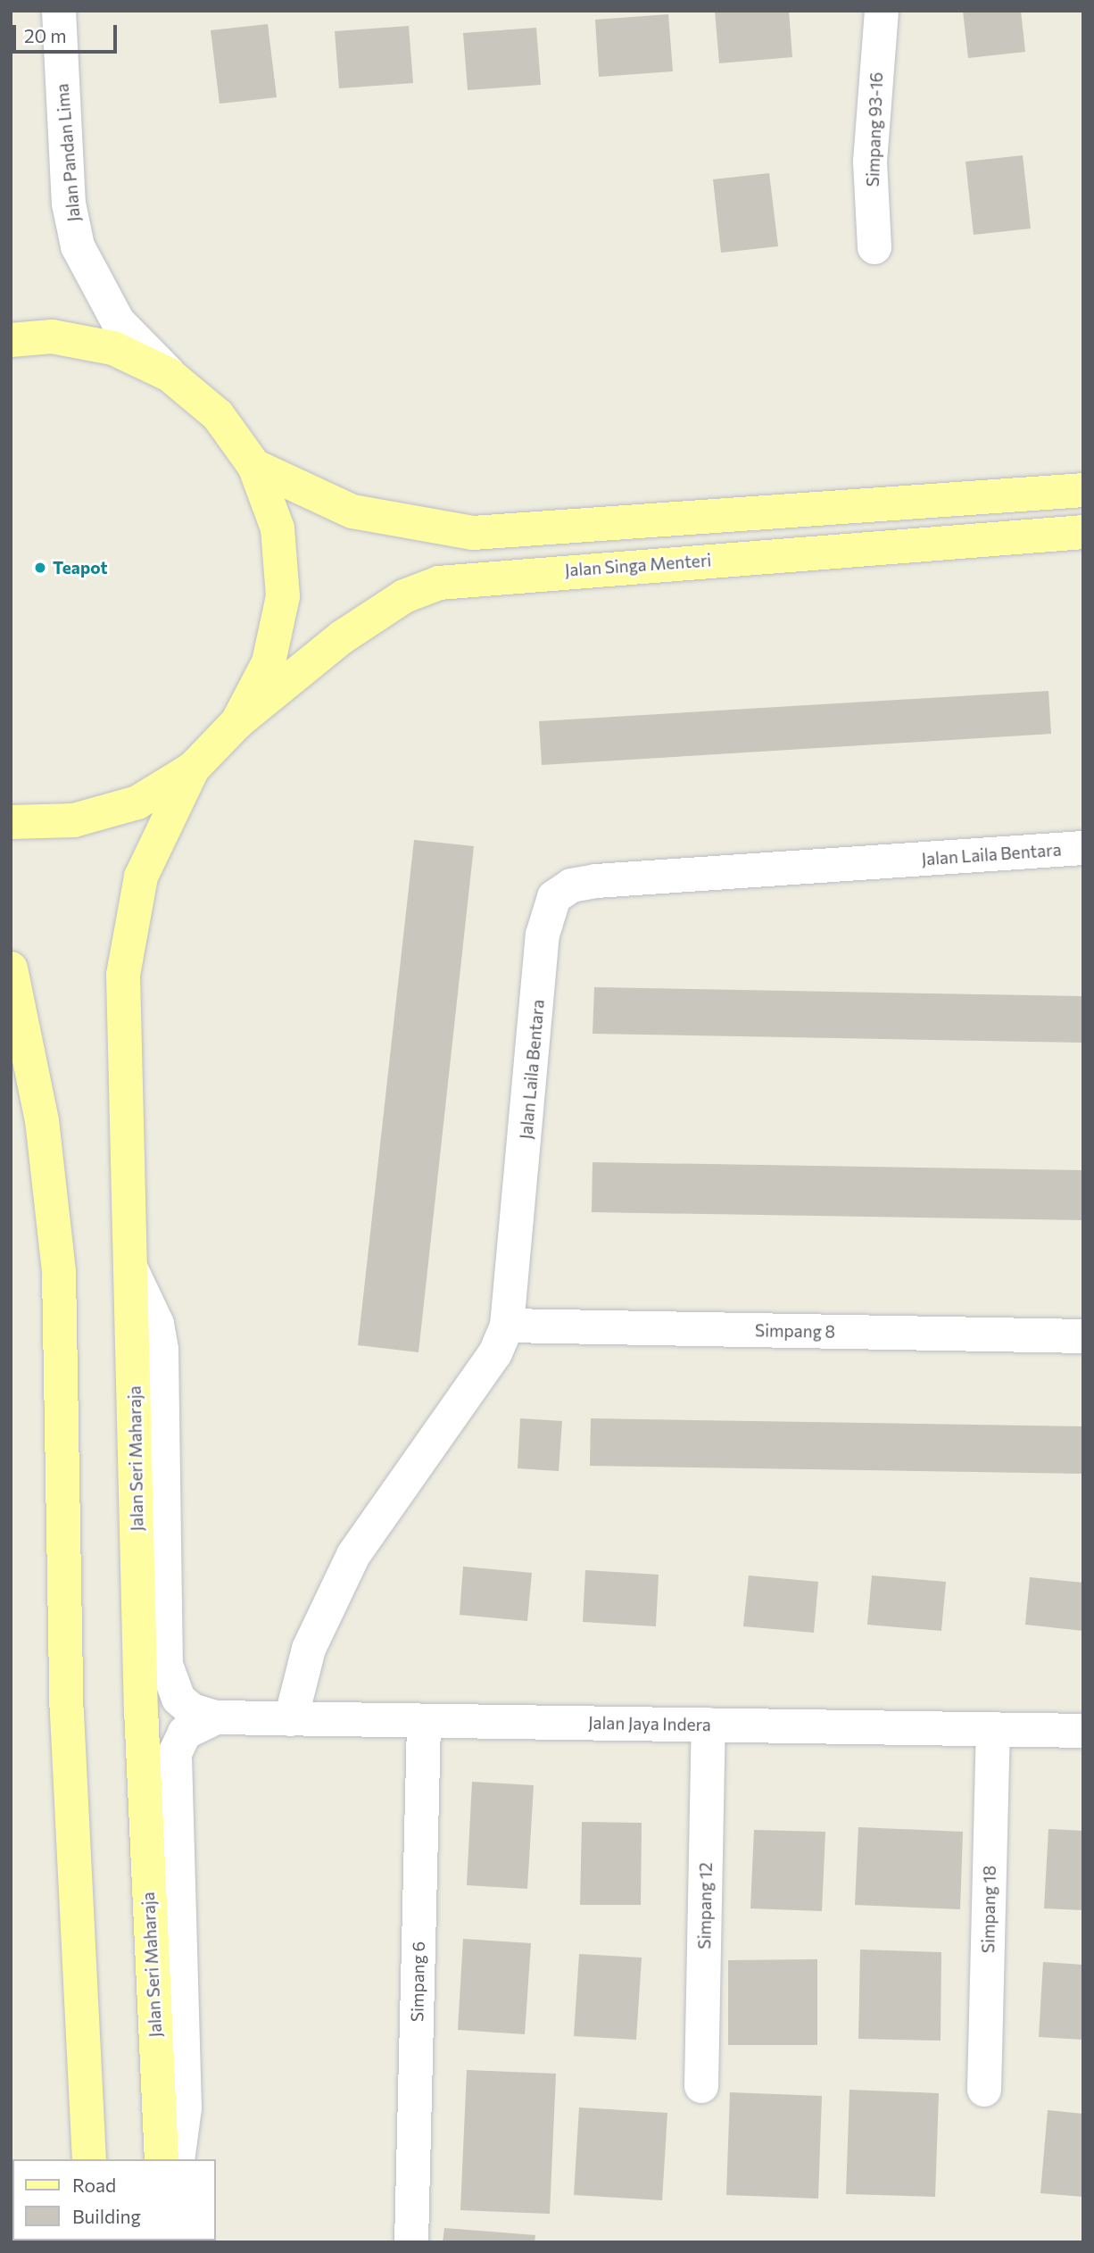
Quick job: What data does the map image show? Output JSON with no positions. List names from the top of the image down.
{
  "streets": {
    "main road": ["Jalan Singa Menteri", "Jalan Seri Maharaja"],
    "street": [
      "Simpang 93-16",
      "Jalan Pandan Lima",
      "Jalan Laila Bentara",
      "Simpang 8",
      "Jalan Jaya Indera",
      "Simpang 12",
      "Simpang 18",
      "Simpang 6"
    ]
  },
  "crossings": [
    ["Jalan Laila Bentara", "Simpang 8"],
    ["Jalan Laila Bentara", "Jalan Jaya Indera"],
    ["Jalan Jaya Indera", "Simpang 12"],
    ["Jalan Jaya Indera", "Simpang 18"],
    ["Jalan Jaya Indera", "Simpang 6"]
  ],
  "places": ["Teapot"],
  "legend": ["Road", "Building"],
  "scale_bar": "20 m"
}
